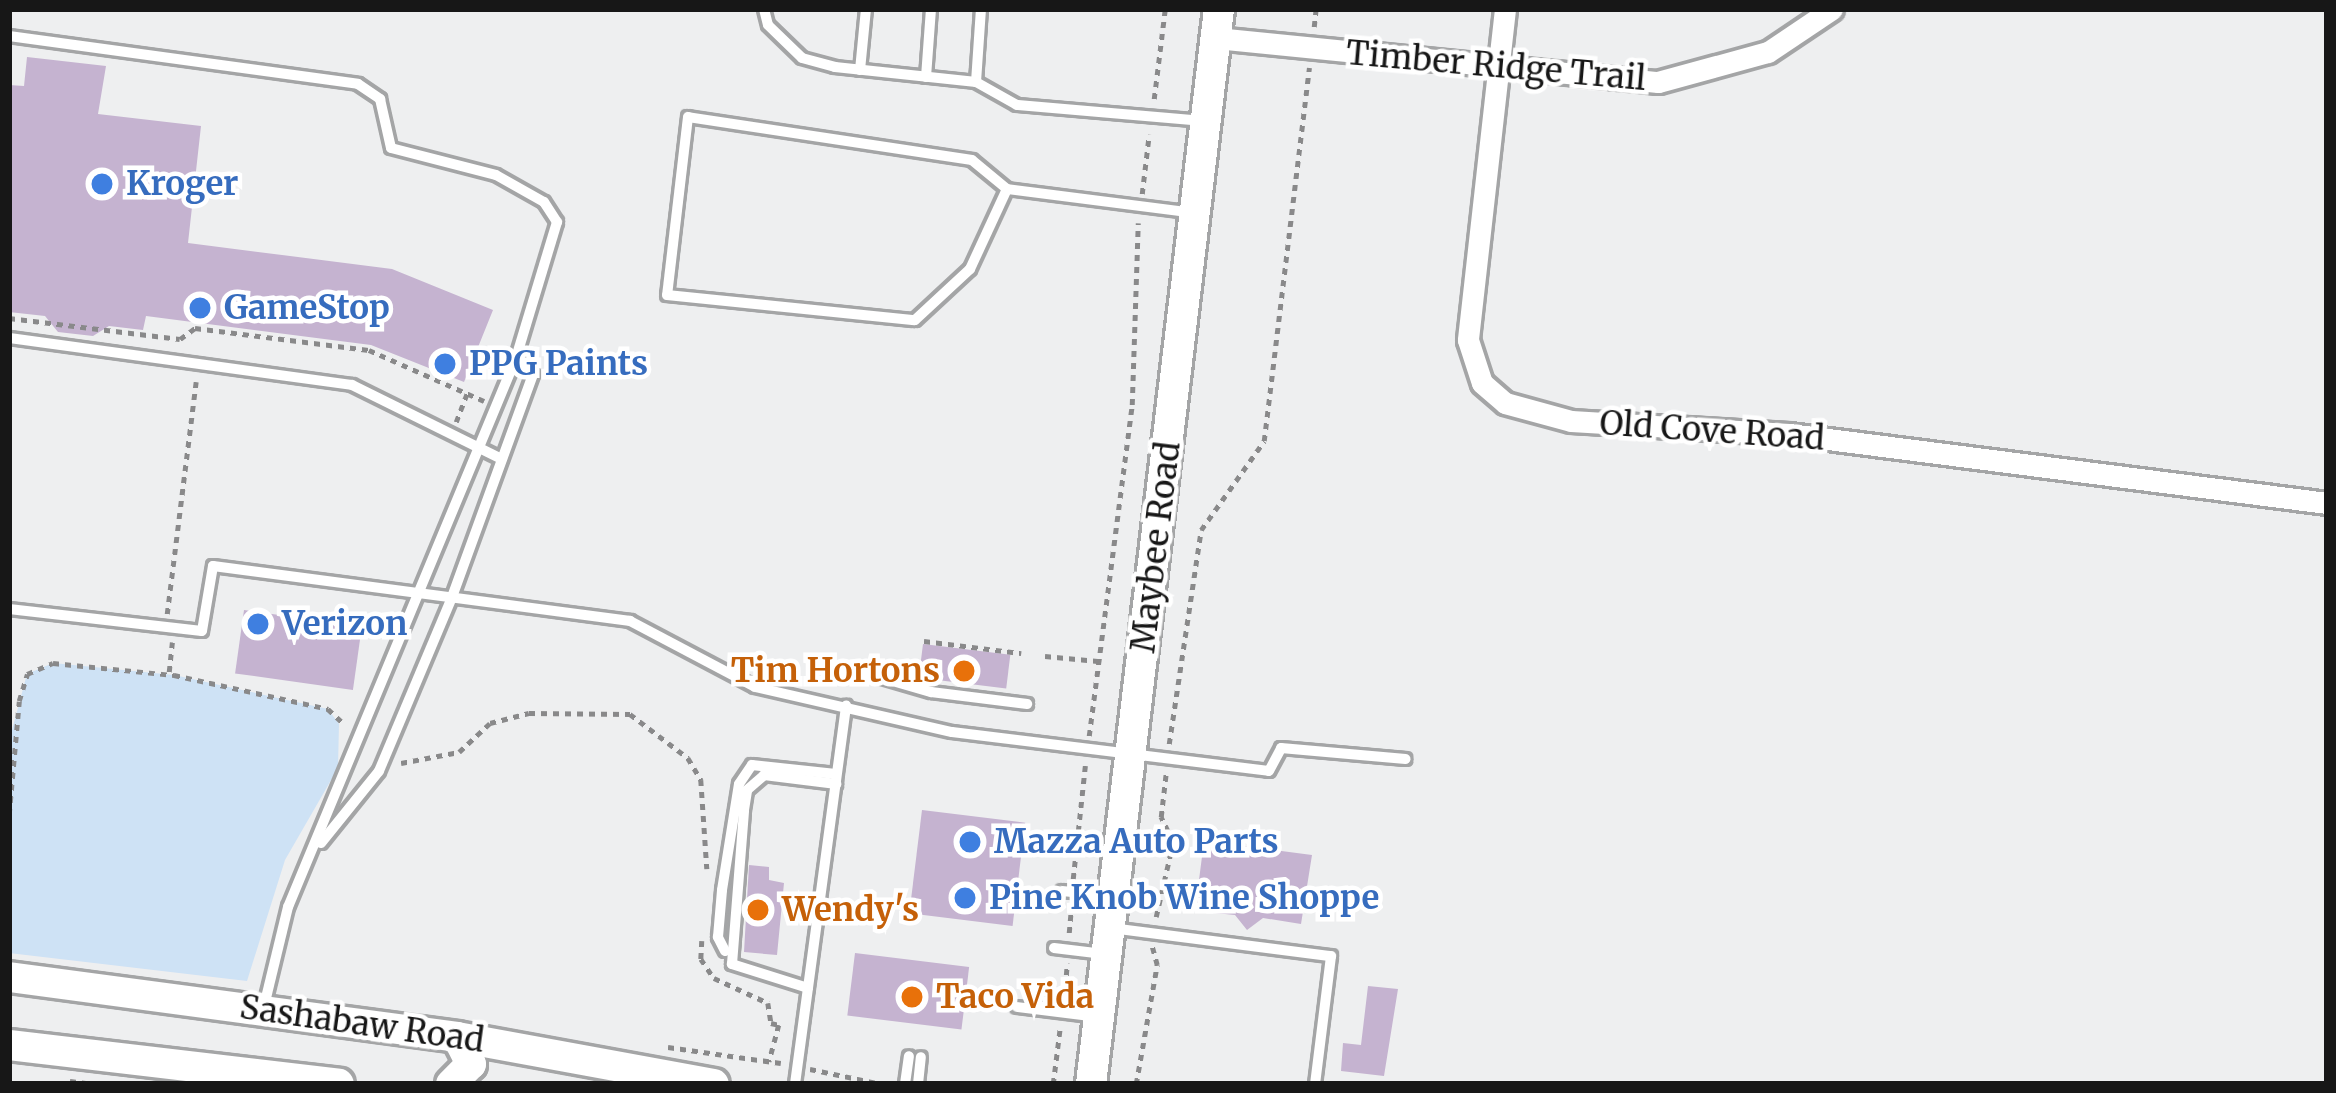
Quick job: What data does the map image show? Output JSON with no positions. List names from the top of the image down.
{
  "streets": {
    "main road": ["Maybee Road", "Sashabaw Road"],
    "street": ["Timber Ridge Trail", "Old Cove Road"]
  },
  "crossings": [
    ["Timber Ridge Trail", "Old Cove Road"],
    ["Timber Ridge Trail", "Maybee Road"]
  ],
  "places": [
    "Kroger",
    "GameStop",
    "PPG Paints",
    "Verizon",
    "Tim Hortons",
    "Mazza Auto Parts",
    "Pine Knob Wine Shoppe",
    "Wendy's",
    "Taco Vida"
  ]
}
